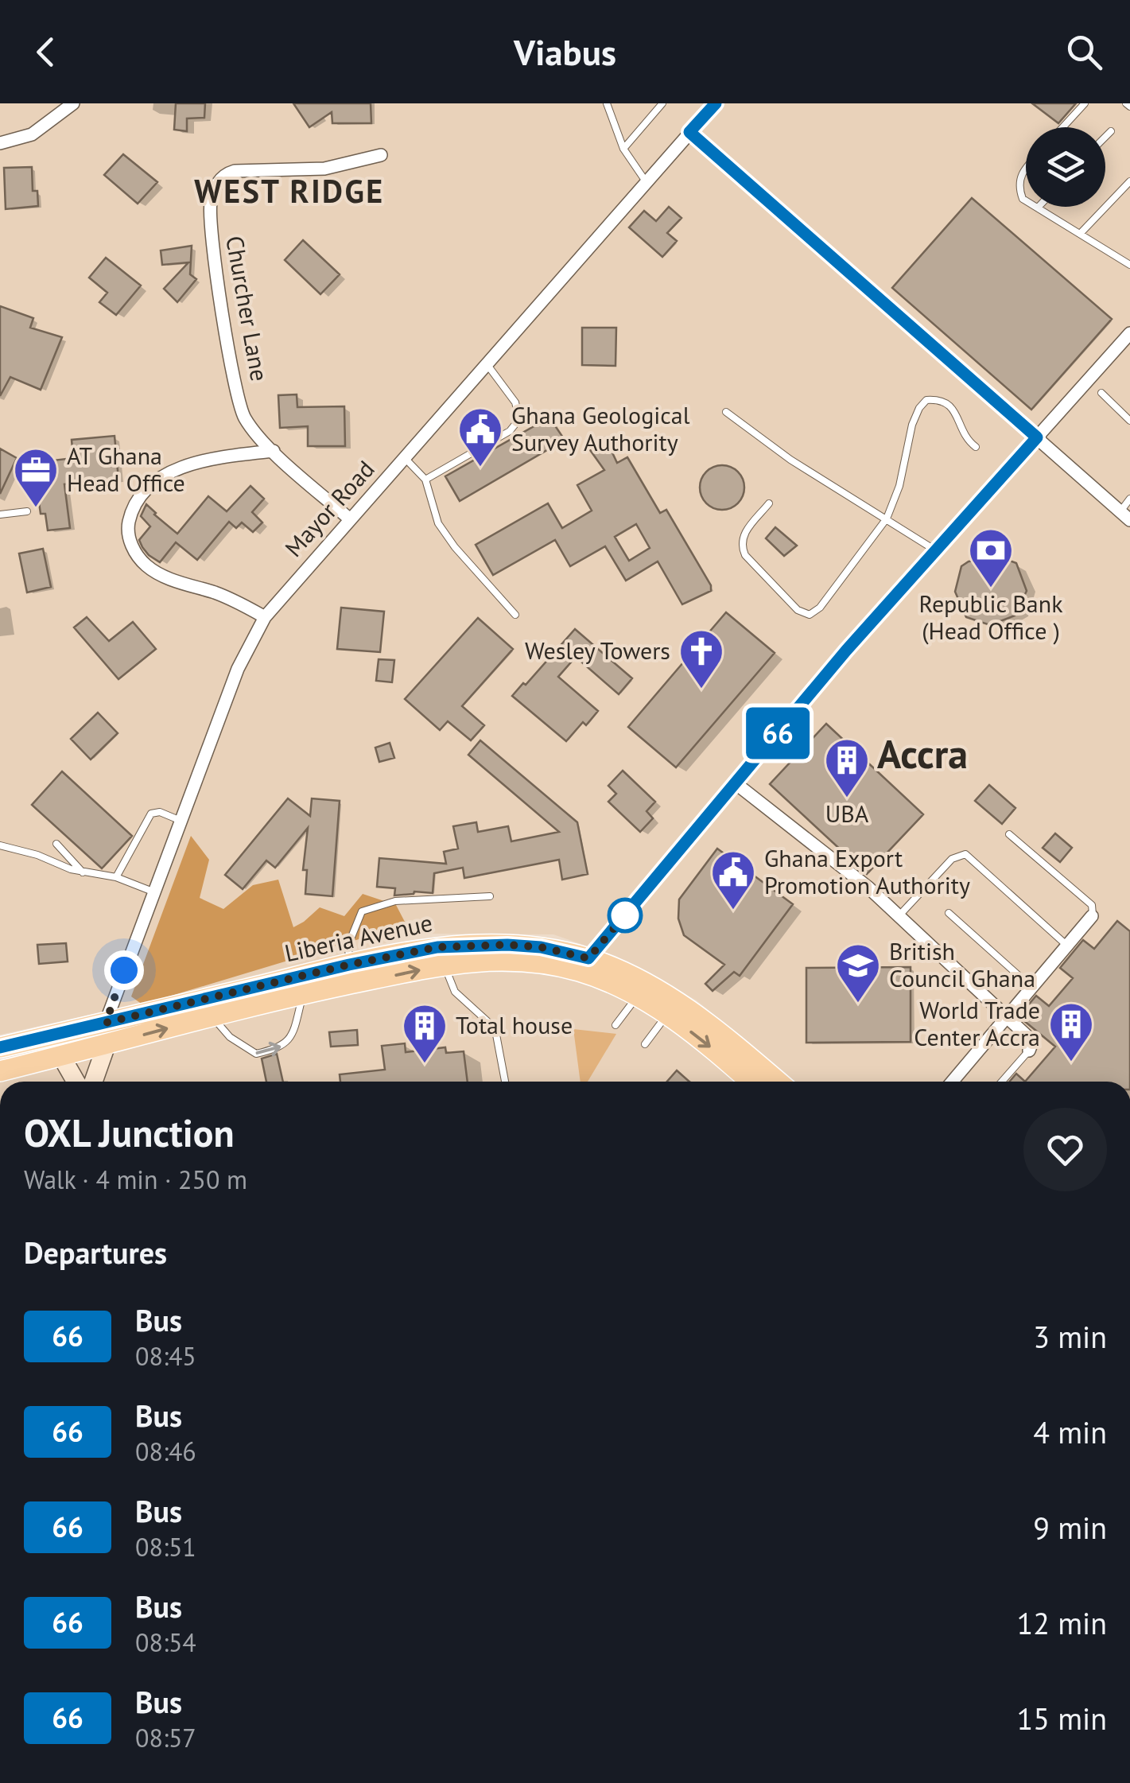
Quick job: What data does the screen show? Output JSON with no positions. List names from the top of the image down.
{
  "streets": {
    "main road": ["Liberia Avenue"],
    "street": ["Churcher Lane", "Mayor Road"]
  },
  "crossings": [
    ["Churcher Lane", "Mayor Road"],
    ["Mayor Road", "Liberia Avenue"]
  ],
  "districts": ["WEST RIDGE", "Accra"],
  "places": {
    "public building": ["Ghana Geological Survey Authority", "Ghana Export Promotion Authority"],
    "office": ["AT Ghana Head Office"],
    "bank": ["Republic Bank (Head Office )"],
    "church": ["Wesley Towers"],
    "building": ["UBA", "World Trade Center Accra", "Total house"],
    "school or university": ["British Council Ghana"]
  },
  "lines": ["bus line 66"],
  "page": {
    "header": "Viabus",
    "on_map": "66",
    "heading": [
      ["OXL Junction", "Walk · 4 min · 250 m"],
      "Departures"
    ],
    "list": [
      {
        "mark": "66",
        "name": "Bus",
        "note": "08:45",
        "value": "3 min"
      },
      {
        "mark": "66",
        "name": "Bus",
        "note": "08:46",
        "value": "4 min"
      },
      {
        "mark": "66",
        "name": "Bus",
        "note": "08:51",
        "value": "9 min"
      },
      {
        "mark": "66",
        "name": "Bus",
        "note": "08:54",
        "value": "12 min"
      },
      {
        "mark": "66",
        "name": "Bus",
        "note": "08:57",
        "value": "15 min"
      }
    ]
  }
}
